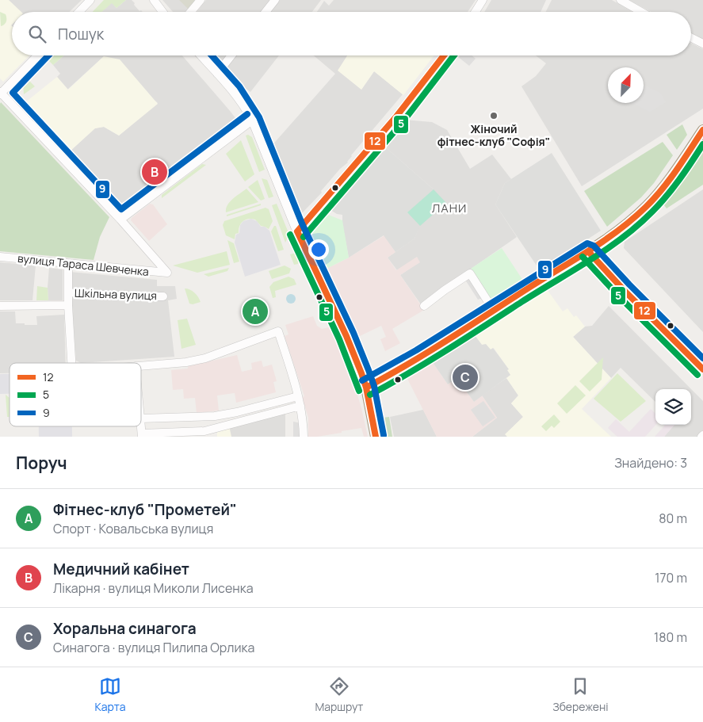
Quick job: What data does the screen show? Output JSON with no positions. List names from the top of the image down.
{
  "streets": {
    "street": ["вулиця Тараса Шевченка", "Шкільна вулиця"]
  },
  "districts": ["ЛАНИ"],
  "places": ["Жіночий фітнес-клуб \"Софія\""],
  "lines": ["transit line 12", "transit line 5", "transit line 9"],
  "legend": ["12", "5", "9"],
  "north": "top right",
  "page": {
    "search": "Пошук",
    "pins": ["B", "A", "C"],
    "heading": ["Поруч", "Знайдено: 3"],
    "list": [
      {
        "mark": "A",
        "name": "Фітнес-клуб \"Прометей\"",
        "note": "Спорт · Ковальська вулиця",
        "value": "80 m"
      },
      {
        "mark": "B",
        "name": "Медичний кабінет",
        "note": "Лікарня · вулиця Миколи Лисенка",
        "value": "170 m"
      },
      {
        "mark": "C",
        "name": "Хоральна синагога",
        "note": "Синагога · вулиця Пилипа Орлика",
        "value": "180 m"
      }
    ],
    "nav": ["Карта", "Маршрут", "Збережені"]
  }
}
